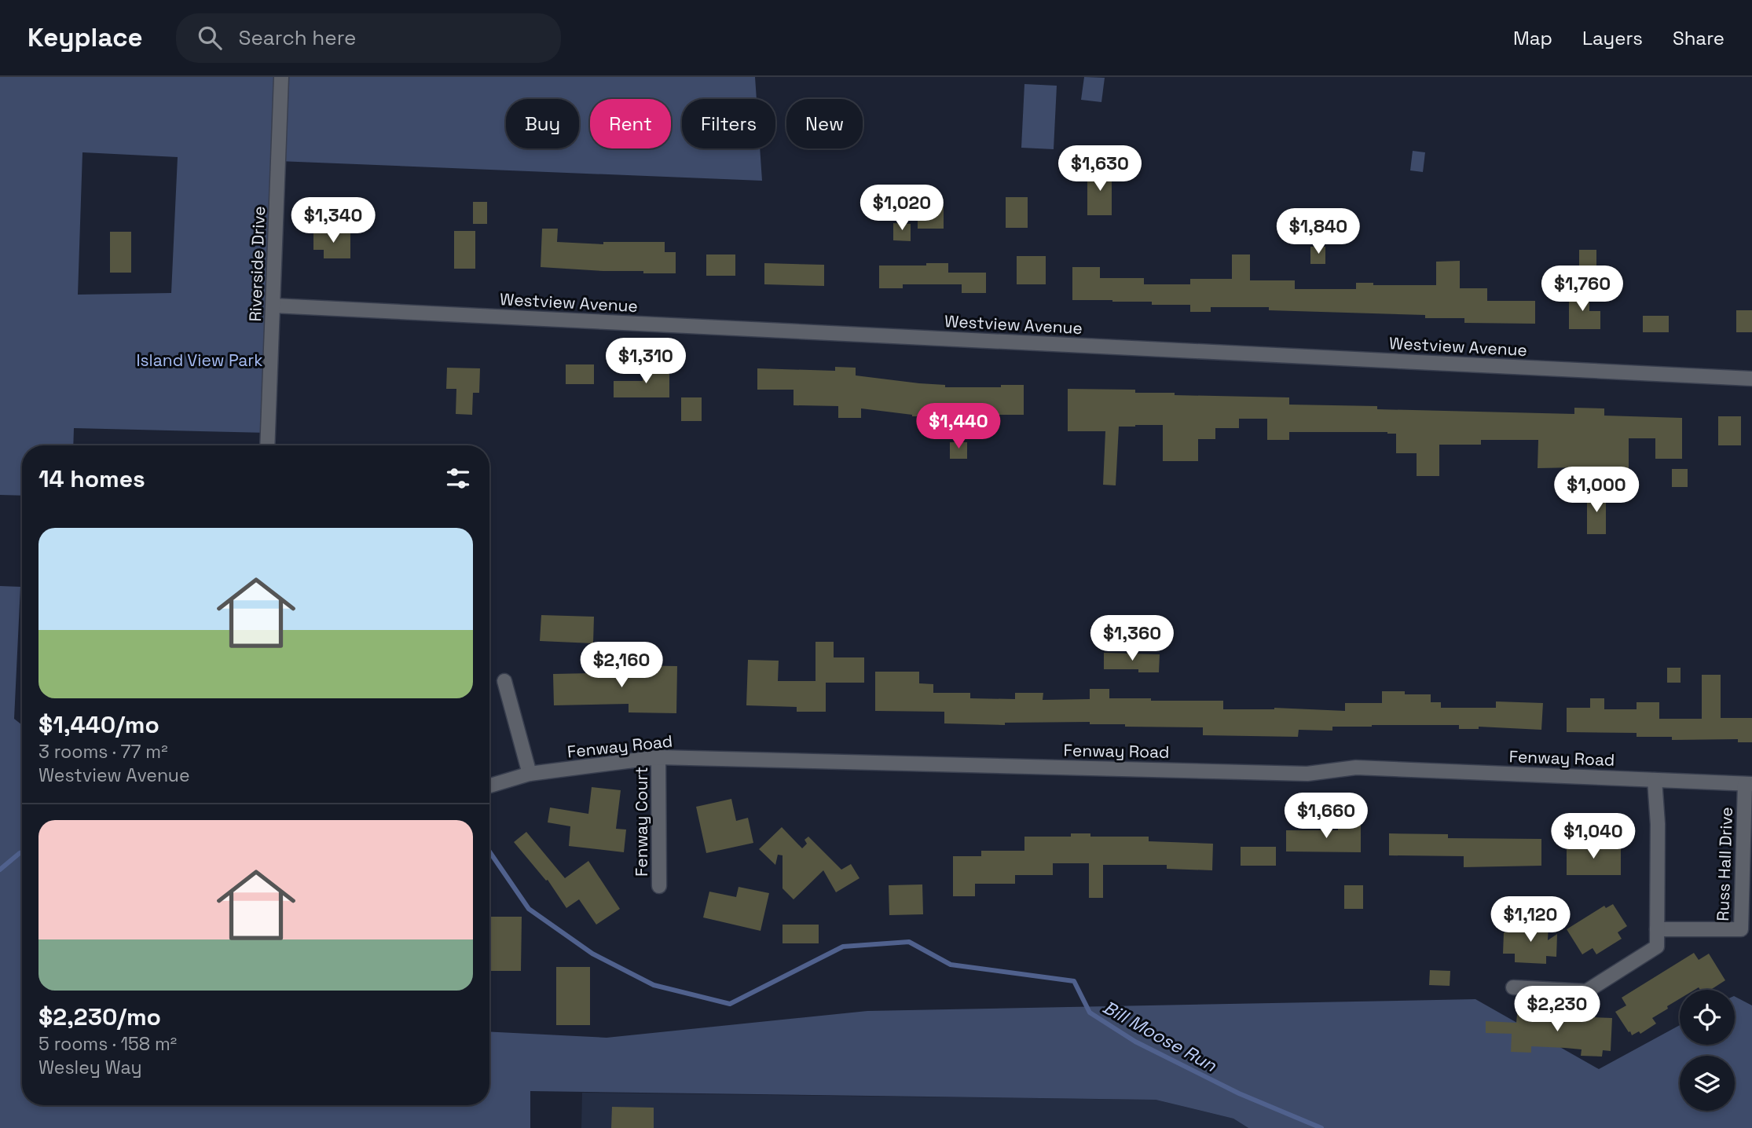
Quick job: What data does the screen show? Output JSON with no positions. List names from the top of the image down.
{
  "streets": {
    "street": [
      "Riverside Drive",
      "Westview Avenue",
      "Fenway Road",
      "Fenway Court",
      "Russ Hall Drive"
    ]
  },
  "crossings": [
    ["Riverside Drive", "Westview Avenue"],
    ["Fenway Road", "Fenway Court"],
    ["Fenway Road", "Russ Hall Drive"]
  ],
  "water": ["Bill Moose Run"],
  "parks": ["Island View Park"],
  "page": {
    "header": "Keyplace",
    "search": "Search here",
    "nav": ["Map", "Layers", "Share"],
    "chip": [
      "Buy",
      "Rent",
      "Filters",
      "New"
    ],
    "price": [
      "$1,630",
      "$1,020",
      "$1,340",
      "$1,840",
      "$1,760",
      "$1,310",
      "$1,440",
      "$1,000",
      "$1,360",
      "$2,160",
      "$1,660",
      "$1,040",
      "$1,120",
      "$2,230"
    ],
    "heading": "14 homes",
    "list": [
      {
        "name": "$1,440/mo",
        "note": "3 rooms · 77 m² · Westview Avenue"
      },
      {
        "name": "$2,230/mo",
        "note": "5 rooms · 158 m² · Wesley Way"
      }
    ]
  }
}
